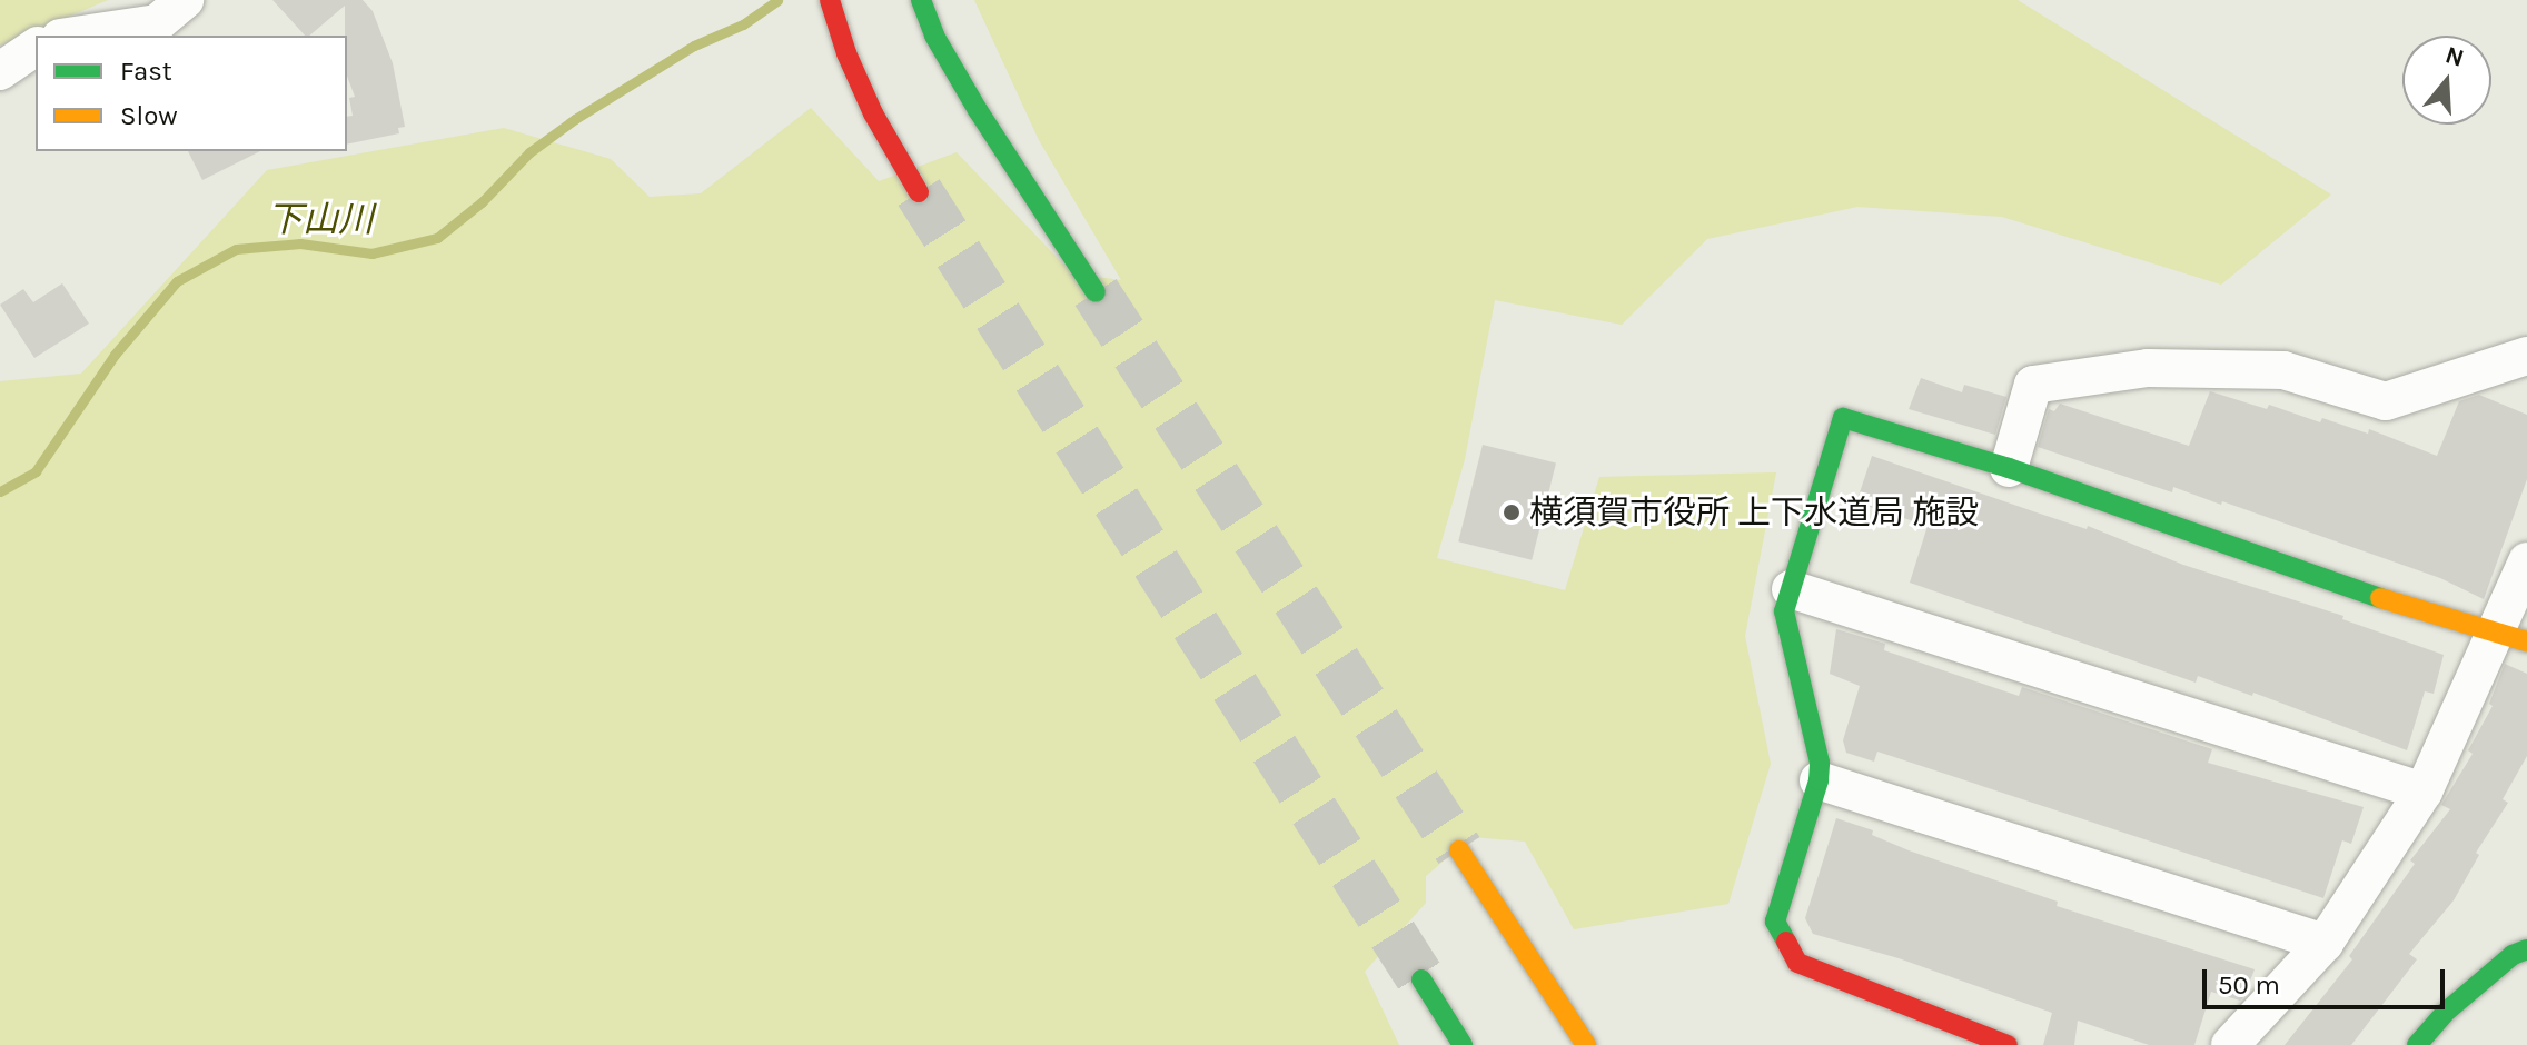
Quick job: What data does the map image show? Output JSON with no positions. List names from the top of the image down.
{
  "water": ["下山川"],
  "places": ["横須賀市役所 上下水道局 施設"],
  "legend": ["Fast", "Slow"],
  "scale_bar": "50 m",
  "north": "top"
}
